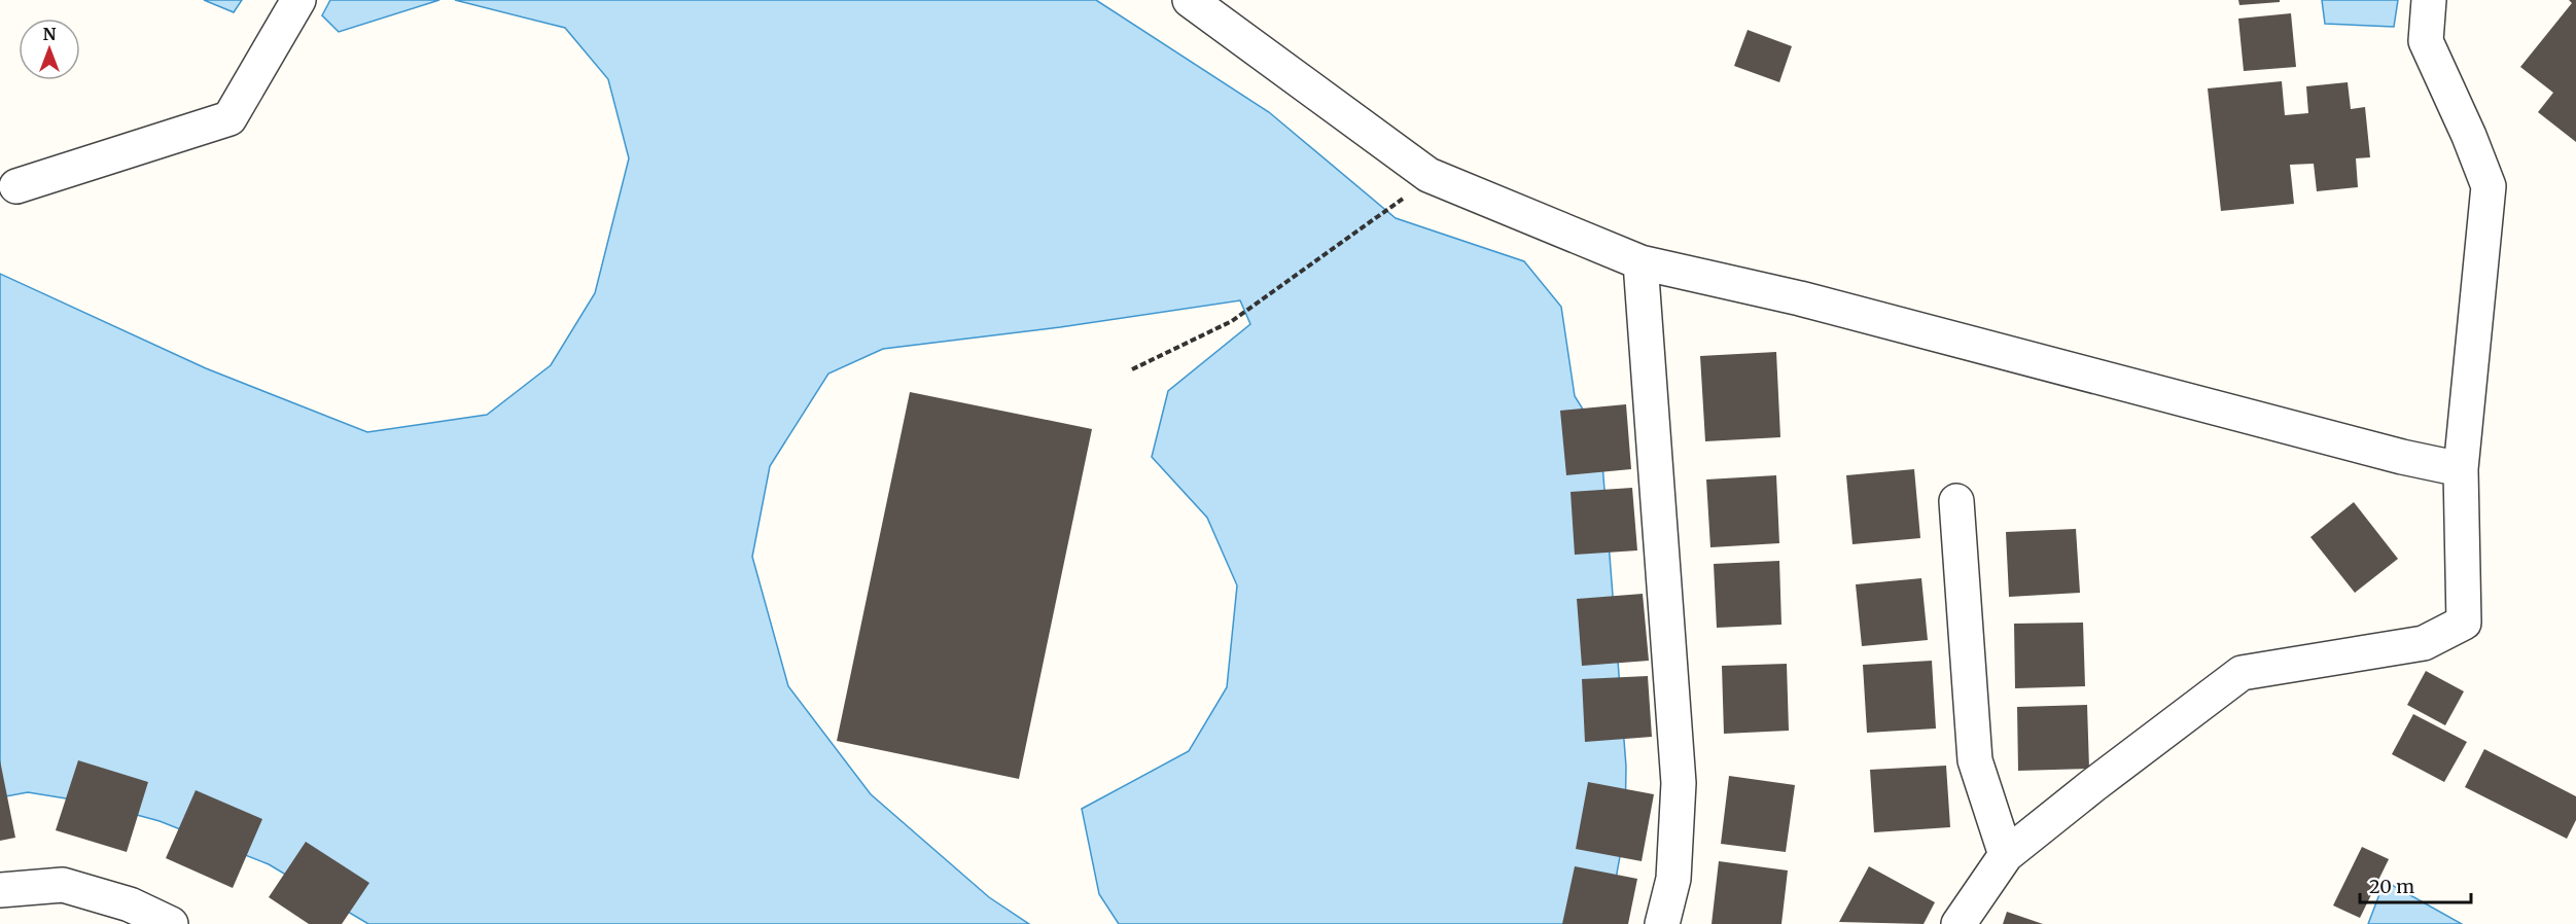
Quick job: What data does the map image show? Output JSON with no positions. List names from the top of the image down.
{
  "scale_bar": "20 m",
  "north": "top"
}
